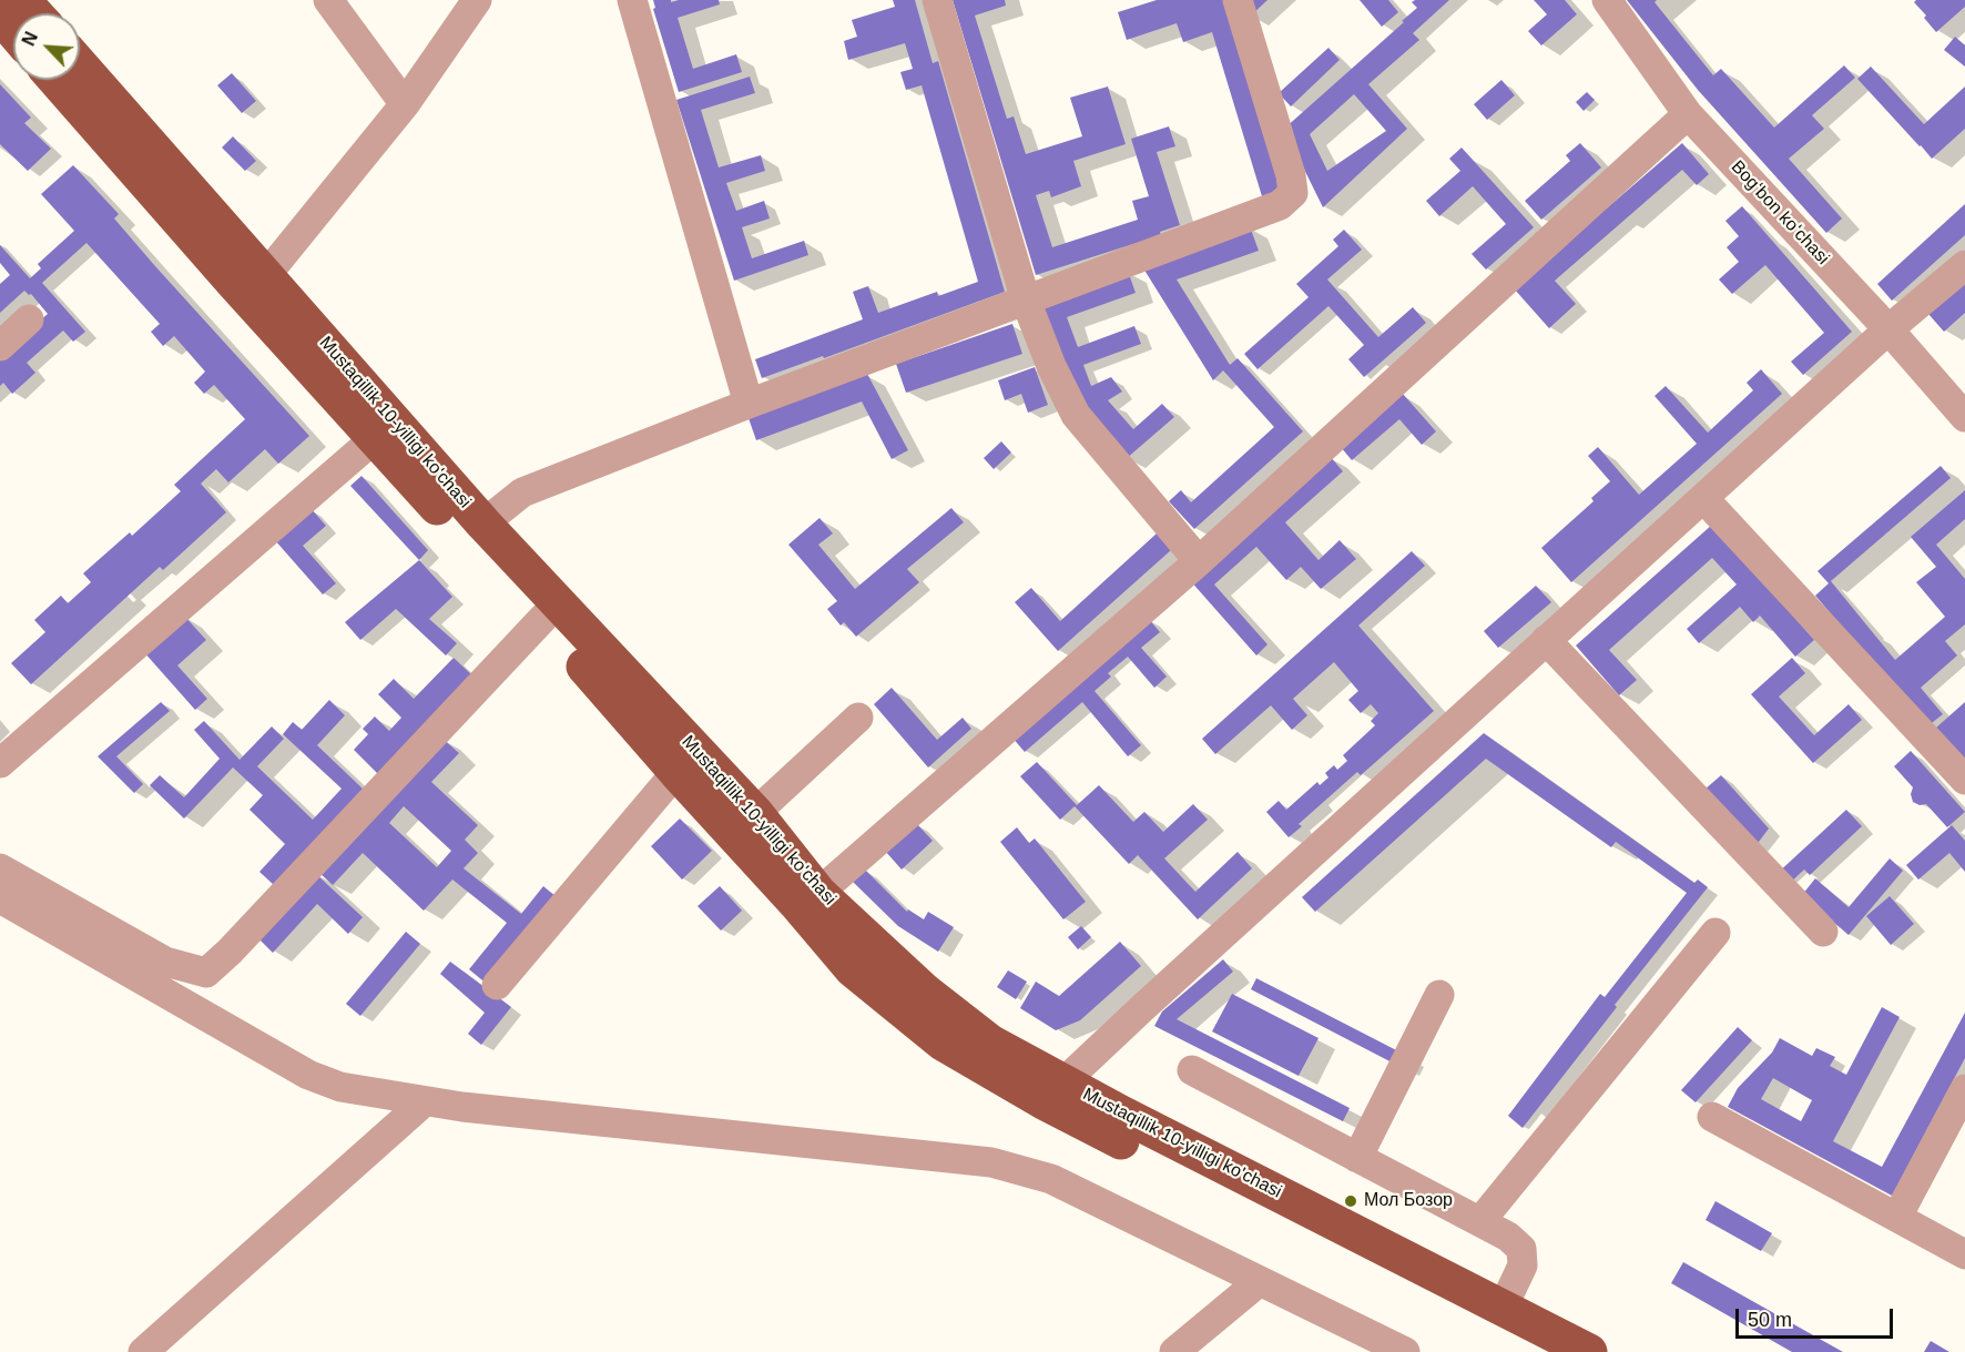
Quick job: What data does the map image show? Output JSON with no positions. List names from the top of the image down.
{
  "streets": {
    "main road": ["Mustaqillik 10-yilligi ko'chasi"],
    "street": ["Bogʻbon koʻchasi"]
  },
  "places": ["Мол Бозор"],
  "scale_bar": "50 m",
  "north": "top left"
}
